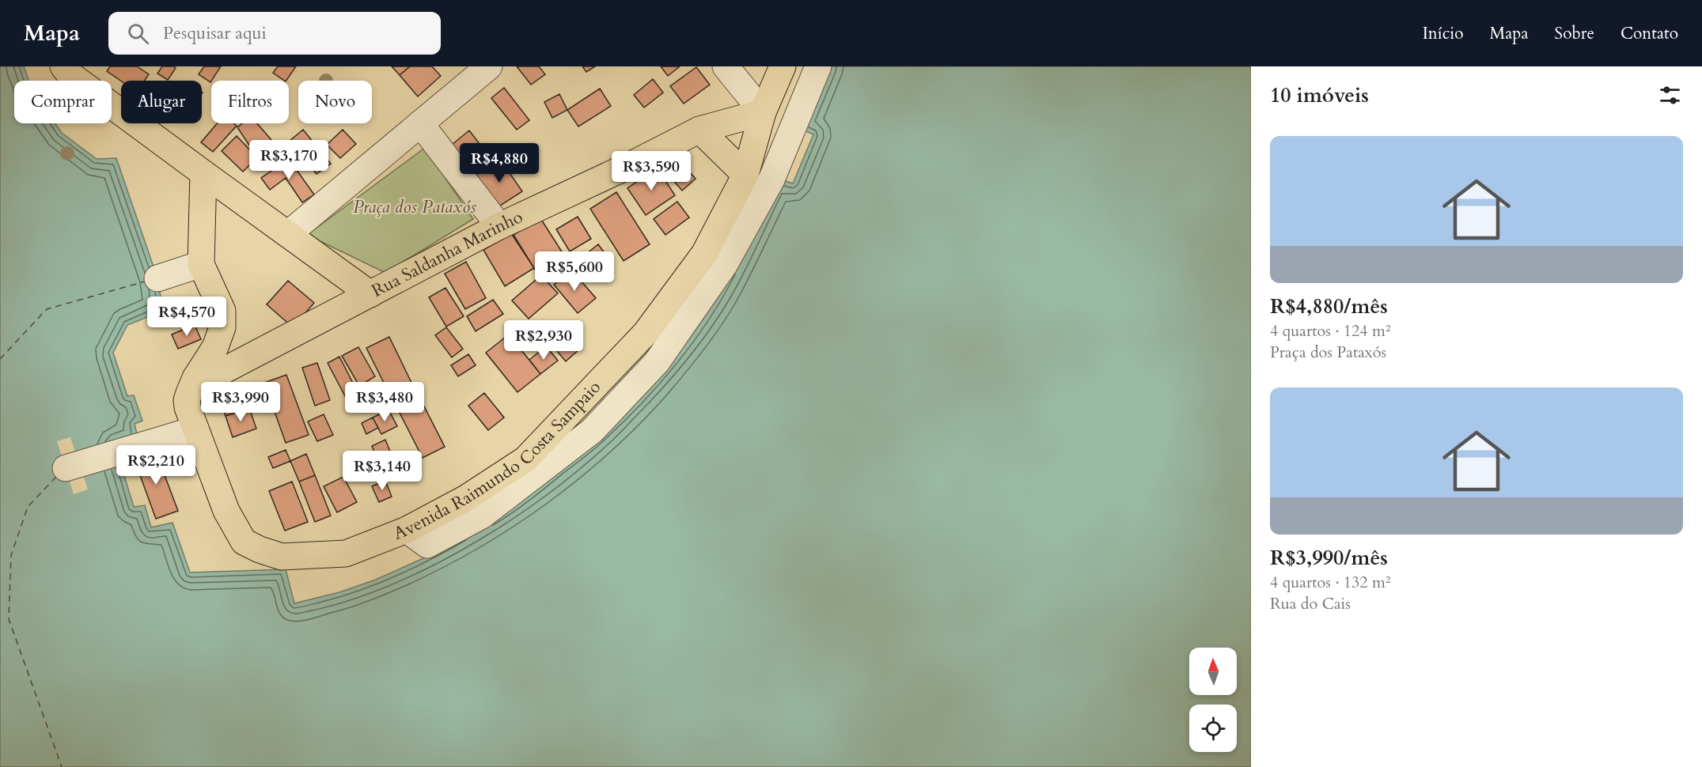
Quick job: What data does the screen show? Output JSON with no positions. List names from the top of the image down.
{
  "streets": {
    "main road": ["Rua Saldanha Marinho", "Avenida Raimundo Costa Sampaio"]
  },
  "crossings": [
    ["Rua Saldanha Marinho", "Avenida Raimundo Costa Sampaio"]
  ],
  "parks": ["Praça dos Pataxós"],
  "north": "top",
  "page": {
    "header": "Mapa",
    "search": "Pesquisar aqui",
    "nav": [
      "Início",
      "Mapa",
      "Sobre",
      "Contato"
    ],
    "heading": "10 imóveis",
    "chip": [
      "Comprar",
      "Alugar",
      "Filtros",
      "Novo"
    ],
    "list": [
      {
        "name": "R$4,880/mês",
        "note": "4 quartos · 124 m² · Praça dos Pataxós"
      },
      {
        "name": "R$3,990/mês",
        "note": "4 quartos · 132 m² · Rua do Cais"
      }
    ],
    "price": [
      "R$3,170",
      "R$4,880",
      "R$3,590",
      "R$5,600",
      "R$4,570",
      "R$2,930",
      "R$3,990",
      "R$3,480",
      "R$2,210",
      "R$3,140"
    ]
  }
}
